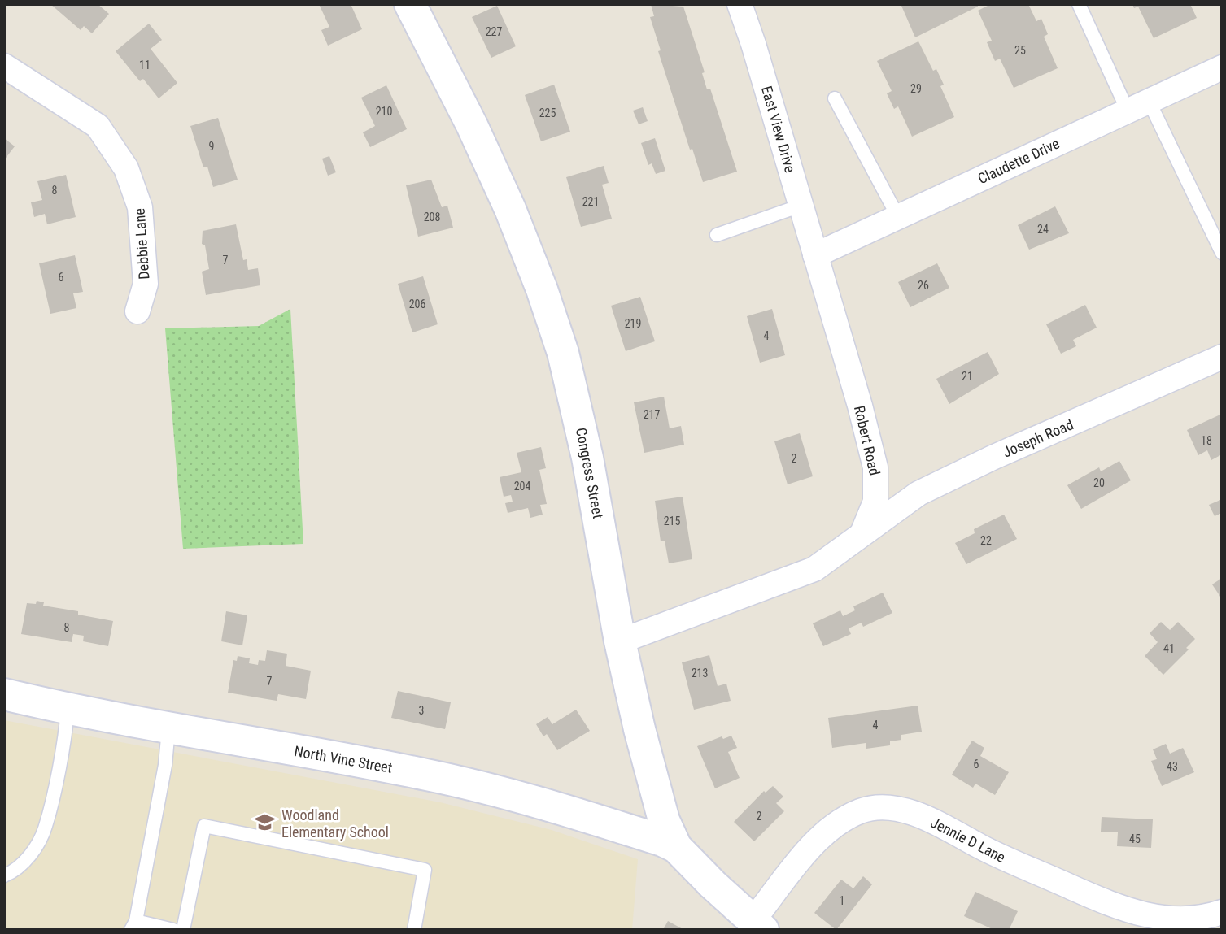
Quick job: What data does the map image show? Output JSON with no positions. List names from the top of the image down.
{
  "streets": {
    "main road": ["Congress Street", "North Vine Street"],
    "street": [
      "East View Drive",
      "Claudette Drive",
      "Debbie Lane",
      "Joseph Road",
      "Robert Road",
      "Jennie D Lane"
    ]
  },
  "crossings": [
    ["East View Drive", "Claudette Drive"],
    ["East View Drive", "Robert Road"],
    ["Claudette Drive", "Robert Road"],
    ["Joseph Road", "Robert Road"],
    ["Congress Street", "North Vine Street"],
    ["Congress Street", "Jennie D Lane"]
  ],
  "places": {
    "school or university": ["Woodland Elementary School"]
  },
  "house_numbers": [
    "227",
    "25",
    "11",
    "29",
    "210",
    "225",
    "9",
    "8",
    "221",
    "208",
    "24",
    "7",
    "6",
    "26",
    "206",
    "219",
    "4",
    "21",
    "217",
    "18",
    "2",
    "20",
    "204",
    "215",
    "22",
    "8",
    "41",
    "213",
    "7",
    "3",
    "4",
    "6",
    "43",
    "2",
    "45",
    "1"
  ]
}
